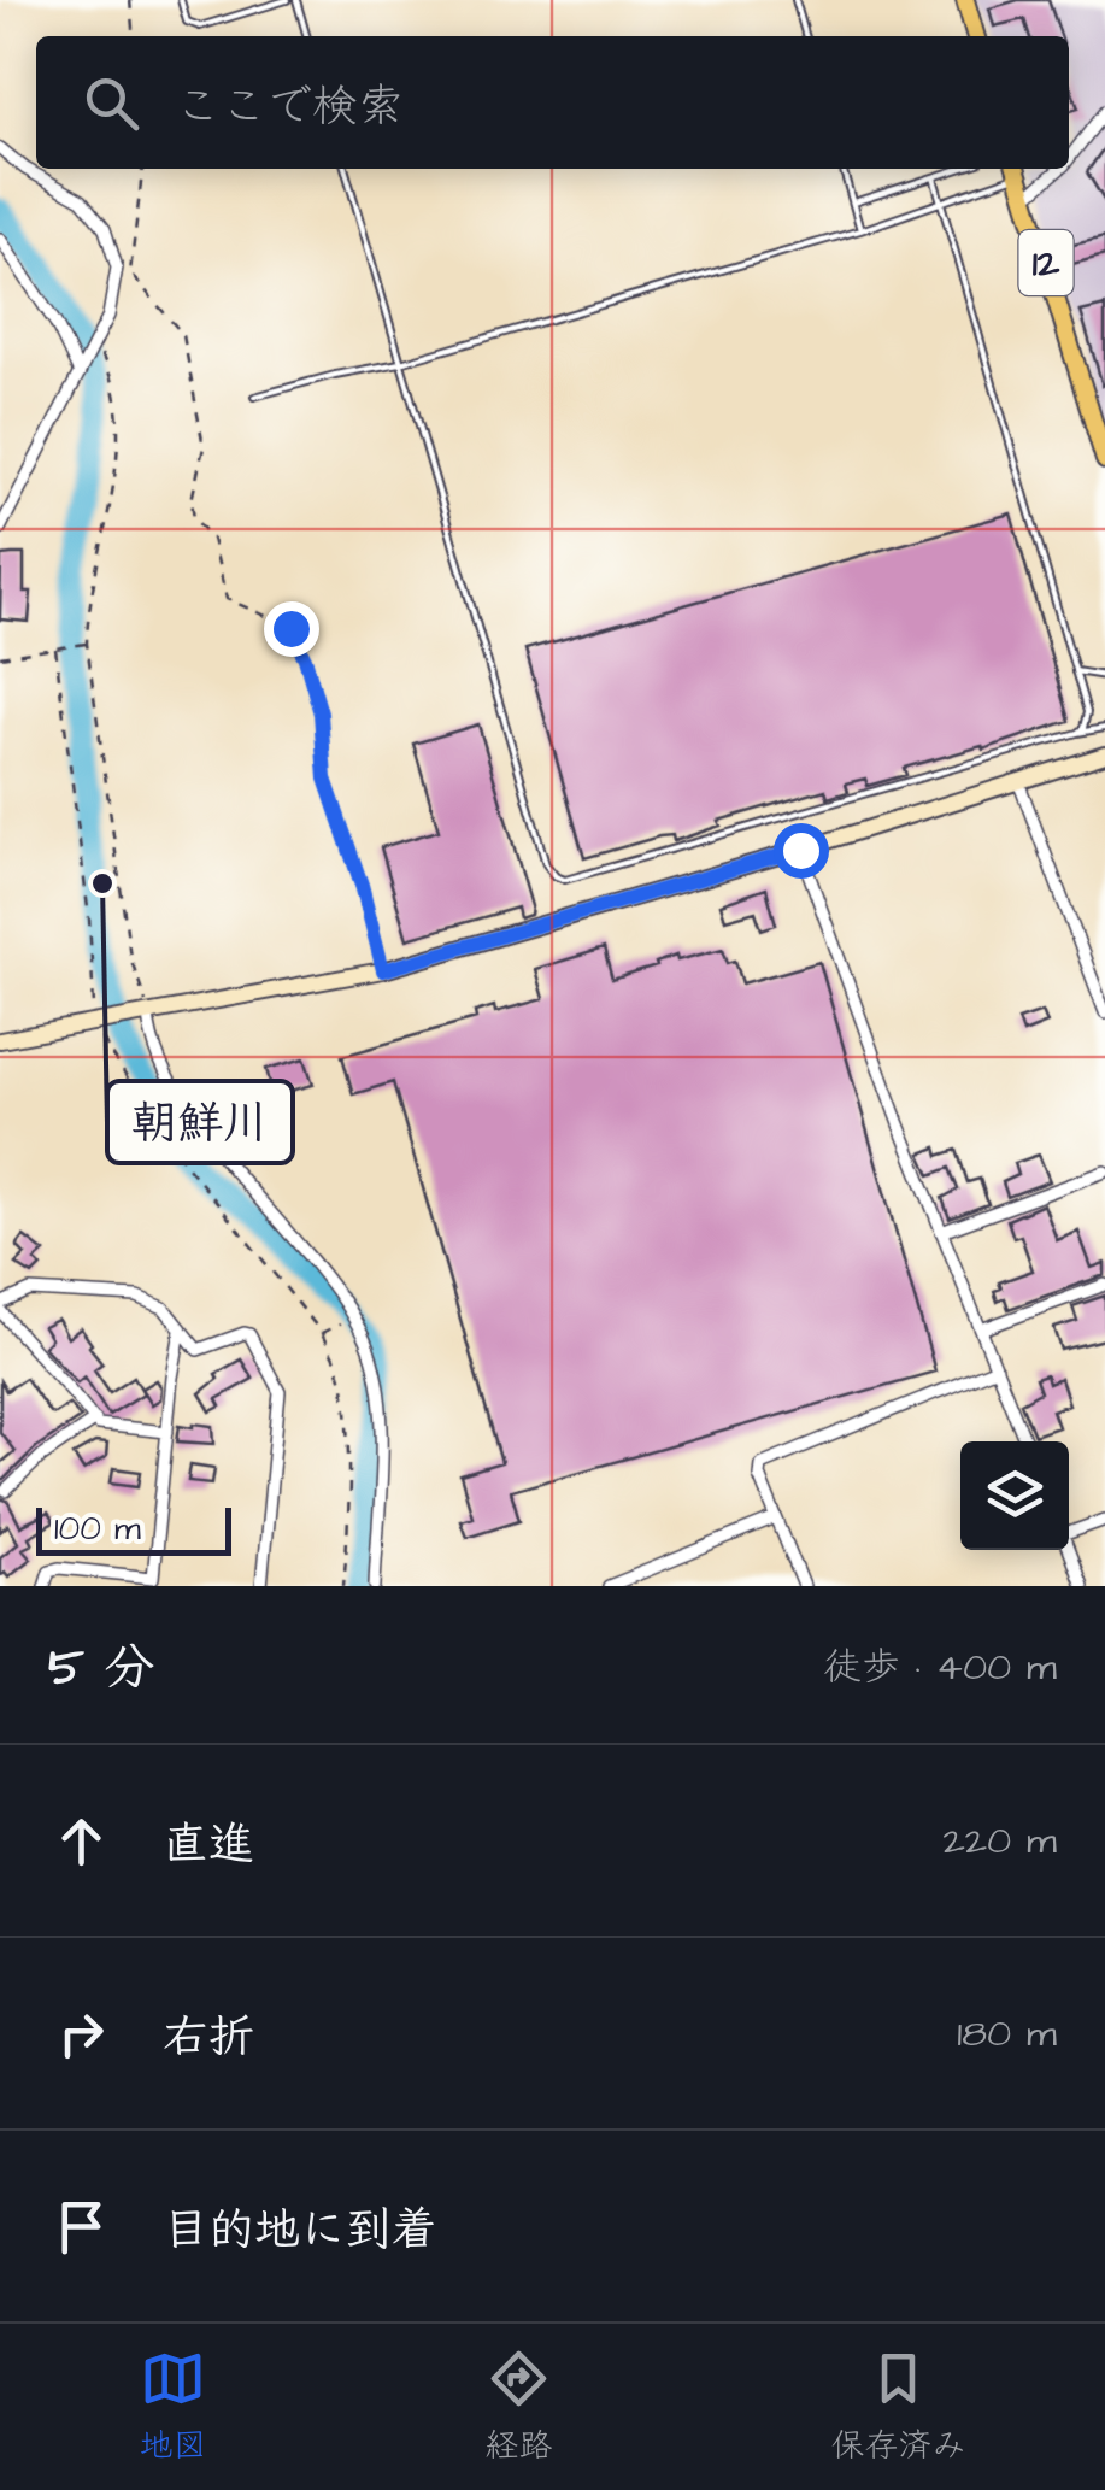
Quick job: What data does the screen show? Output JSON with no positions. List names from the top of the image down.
{
  "streets": {
    "main road": ["12"]
  },
  "places": ["朝鮮川"],
  "scale_bar": "100 m",
  "page": {
    "search": "ここで検索",
    "scale": "100 m",
    "heading": ["5 分", "徒歩 · 400 m"],
    "list": [
      ["直進", "220 m"],
      ["右折", "180 m"],
      "目的地に到着"
    ],
    "nav": ["地図", "経路", "保存済み"]
  }
}
